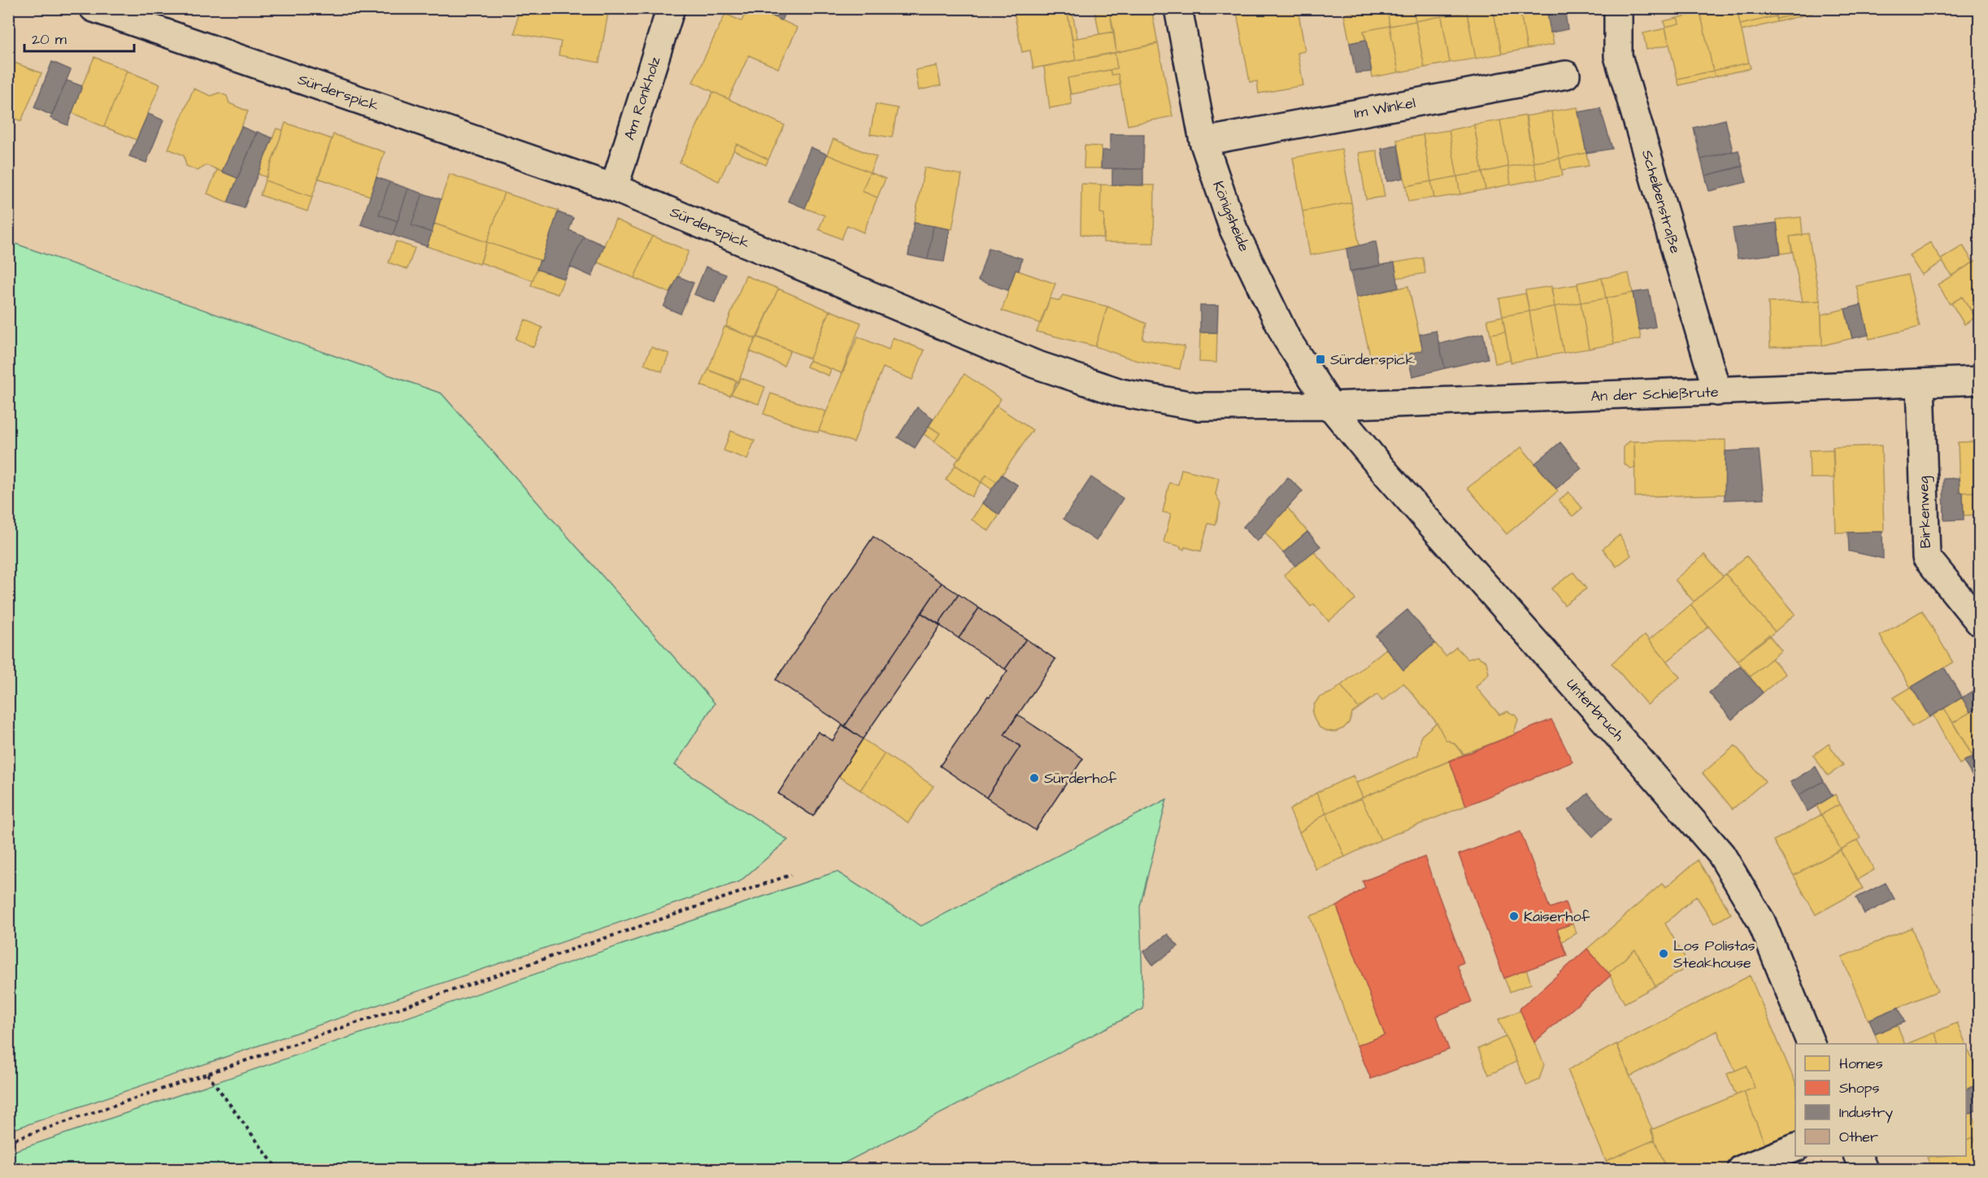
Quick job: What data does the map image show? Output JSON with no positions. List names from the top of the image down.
{
  "streets": {
    "street": [
      "Sürderspick",
      "Am Ronkholz",
      "Im Winkel",
      "Scheibenstraße",
      "Königsheide",
      "An der Schießrute",
      "Birkenweg",
      "Unterbruch"
    ]
  },
  "crossings": [
    ["Sürderspick", "Am Ronkholz"],
    ["Sürderspick", "Königsheide"],
    ["Sürderspick", "An der Schießrute"],
    ["Sürderspick", "Unterbruch"],
    ["Im Winkel", "Königsheide"],
    ["Scheibenstraße", "An der Schießrute"],
    ["Königsheide", "An der Schießrute"],
    ["Königsheide", "Unterbruch"],
    ["An der Schießrute", "Birkenweg"],
    ["An der Schießrute", "Unterbruch"]
  ],
  "places": {
    "transit": ["Sürderspick"],
    "other": ["Sürderhof", "Kaiserhof", "Los Polistas Steakhouse"]
  },
  "legend": [
    "Homes",
    "Shops",
    "Industry",
    "Other"
  ],
  "scale_bar": "20 m"
}
